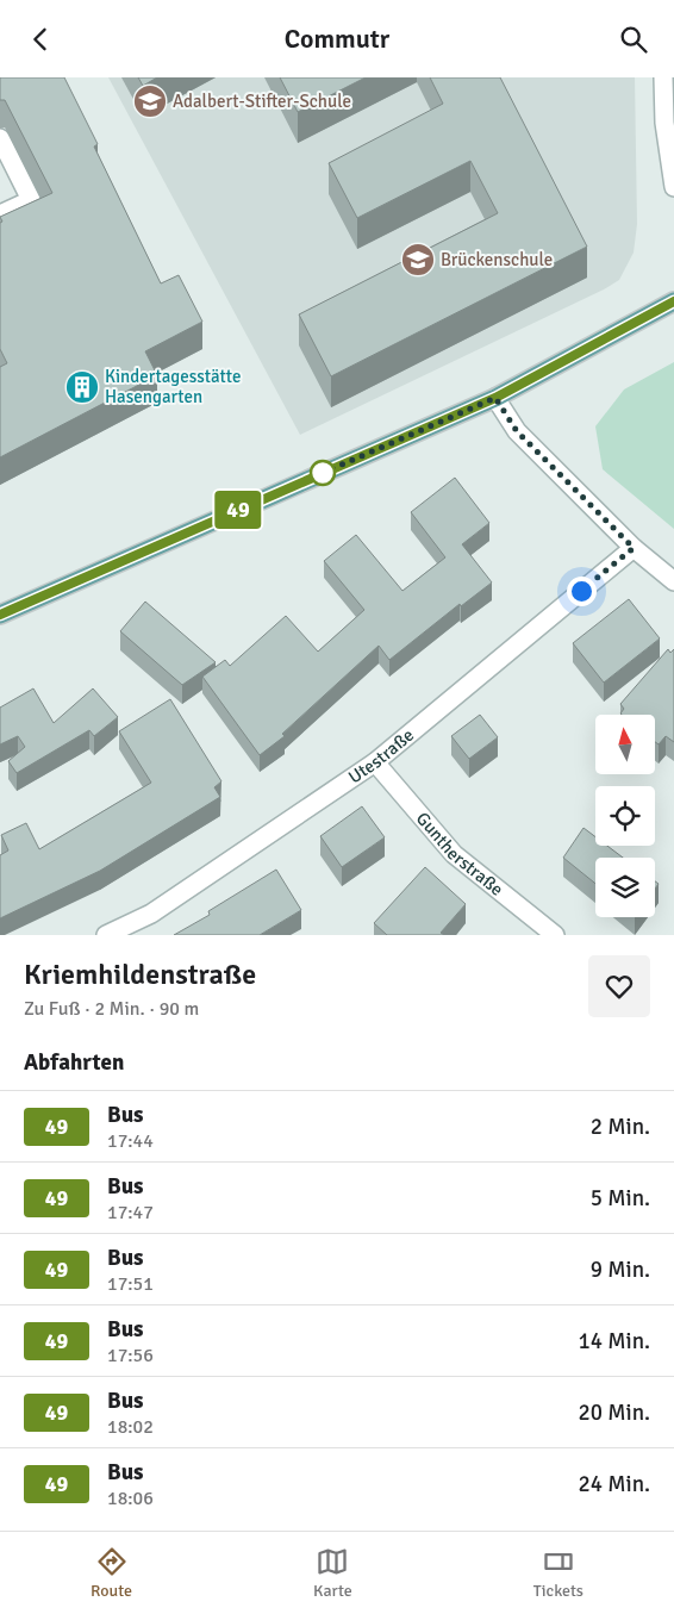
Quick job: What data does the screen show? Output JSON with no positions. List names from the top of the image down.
{
  "streets": {
    "street": ["Utestraße", "Guntherstraße"]
  },
  "crossings": [
    ["Utestraße", "Guntherstraße"]
  ],
  "places": {
    "school or university": ["Adalbert-Stifter-Schule", "Brückenschule"],
    "building": ["Kindertagesstätte Hasengarten"]
  },
  "lines": ["bus line 49"],
  "north": "top",
  "page": {
    "header": "Commutr",
    "on_map": "49",
    "heading": [
      ["Kriemhildenstraße", "Zu Fuß · 2 Min. · 90 m"],
      "Abfahrten"
    ],
    "list": [
      {
        "mark": "49",
        "name": "Bus",
        "note": "17:44",
        "value": "2 Min."
      },
      {
        "mark": "49",
        "name": "Bus",
        "note": "17:47",
        "value": "5 Min."
      },
      {
        "mark": "49",
        "name": "Bus",
        "note": "17:51",
        "value": "9 Min."
      },
      {
        "mark": "49",
        "name": "Bus",
        "note": "17:56",
        "value": "14 Min."
      },
      {
        "mark": "49",
        "name": "Bus",
        "note": "18:02",
        "value": "20 Min."
      },
      {
        "mark": "49",
        "name": "Bus",
        "note": "18:06",
        "value": "24 Min."
      }
    ],
    "tabs": ["Route", "Karte", "Tickets"]
  }
}
